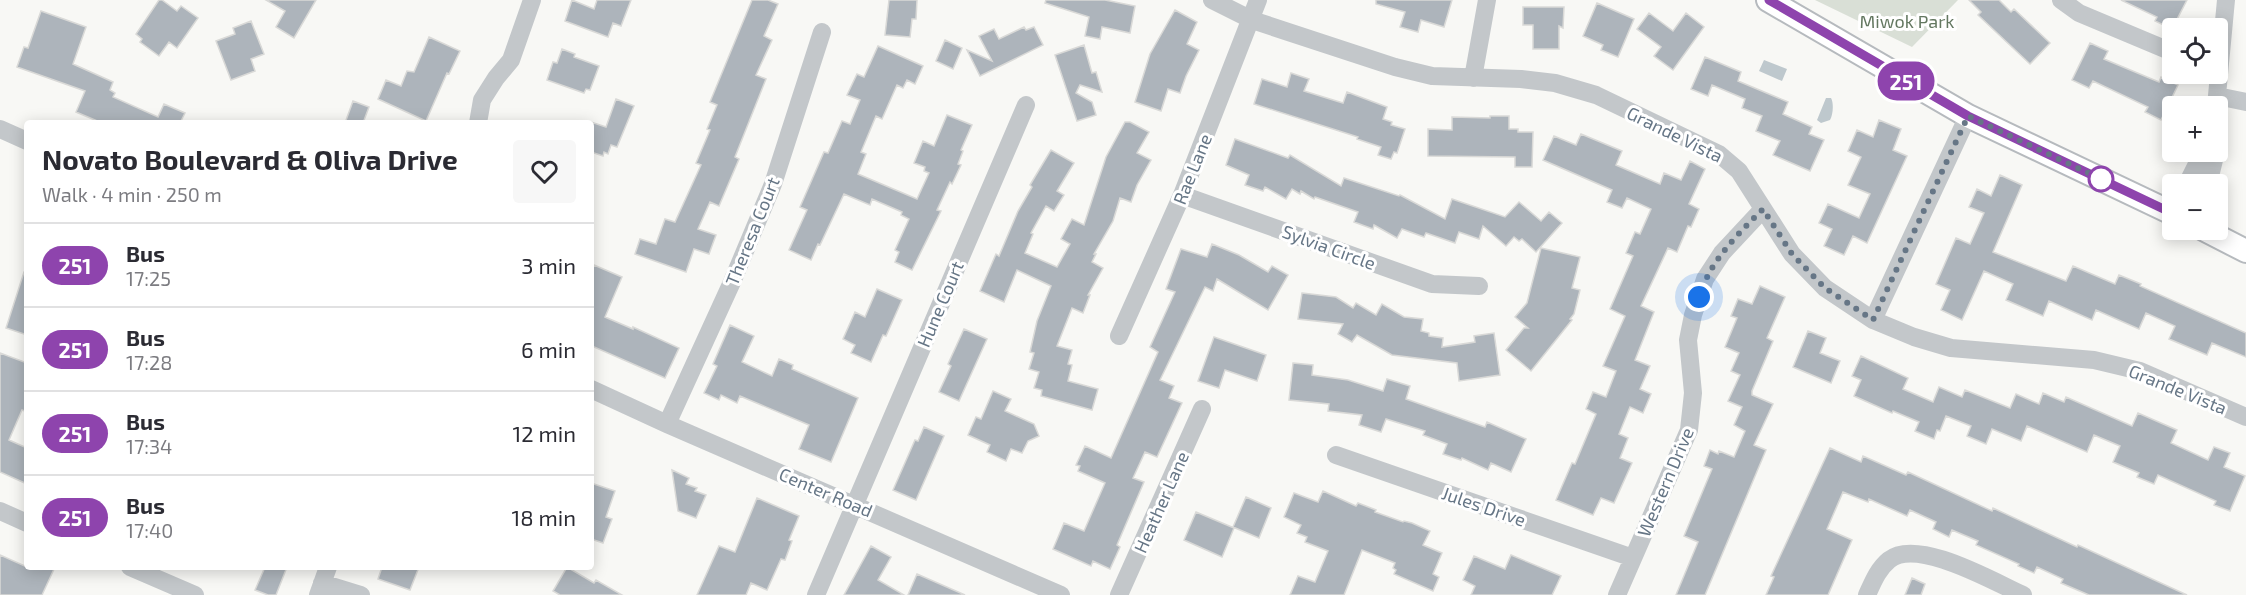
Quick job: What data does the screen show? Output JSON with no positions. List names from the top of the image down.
{
  "streets": {
    "street": [
      "Grande Vista",
      "Rae Lane",
      "Theresa Court",
      "Sylvia Circle",
      "Hune Court",
      "Western Drive",
      "Center Road",
      "Heather Lane",
      "Jules Drive"
    ]
  },
  "crossings": [
    ["Grande Vista", "Rae Lane"],
    ["Grande Vista", "Western Drive"],
    ["Rae Lane", "Sylvia Circle"],
    ["Theresa Court", "Center Road"],
    ["Hune Court", "Center Road"],
    ["Western Drive", "Jules Drive"]
  ],
  "parks": ["Miwok Park"],
  "lines": ["bus line 251"],
  "page": {
    "on_map": "251",
    "map_buttons": ["+", "−"],
    "heading": ["Novato Boulevard & Oliva Drive", "Walk · 4 min · 250 m"],
    "list": [
      {
        "mark": "251",
        "name": "Bus",
        "note": "17:25",
        "value": "3 min"
      },
      {
        "mark": "251",
        "name": "Bus",
        "note": "17:28",
        "value": "6 min"
      },
      {
        "mark": "251",
        "name": "Bus",
        "note": "17:34",
        "value": "12 min"
      },
      {
        "mark": "251",
        "name": "Bus",
        "note": "17:40",
        "value": "18 min"
      }
    ]
  }
}
